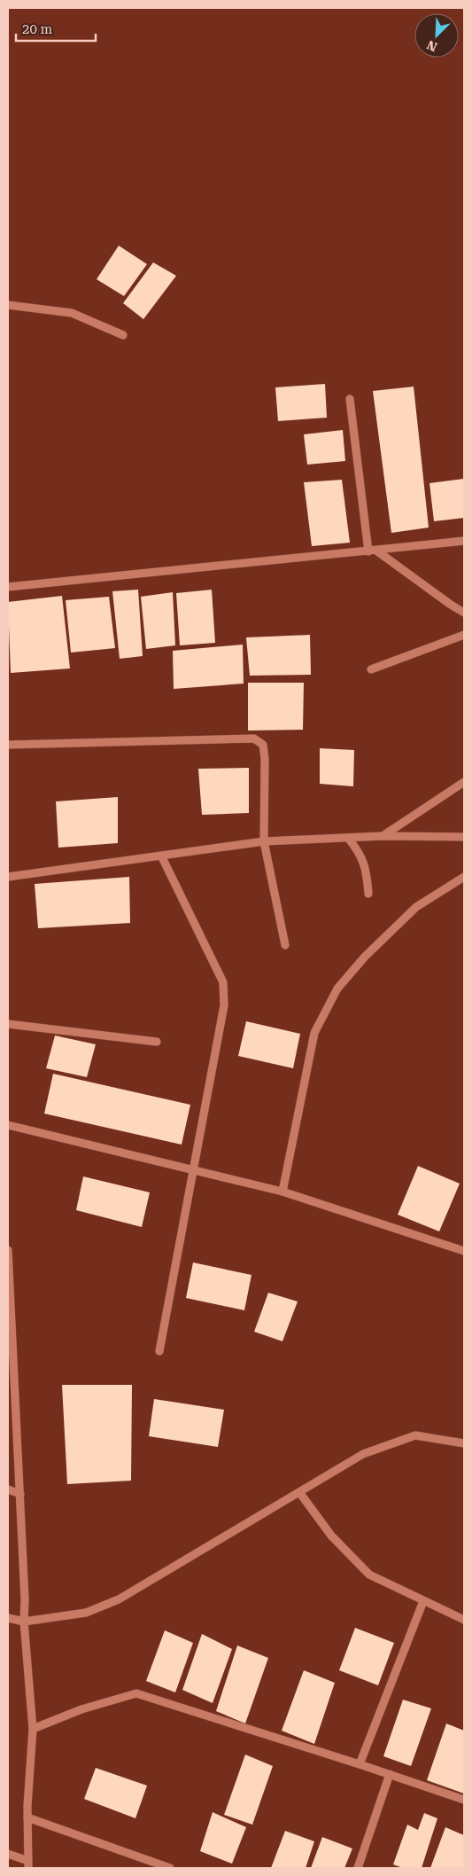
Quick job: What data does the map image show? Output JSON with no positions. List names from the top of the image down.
{
  "scale_bar": "20 m",
  "north": "bottom left"
}
